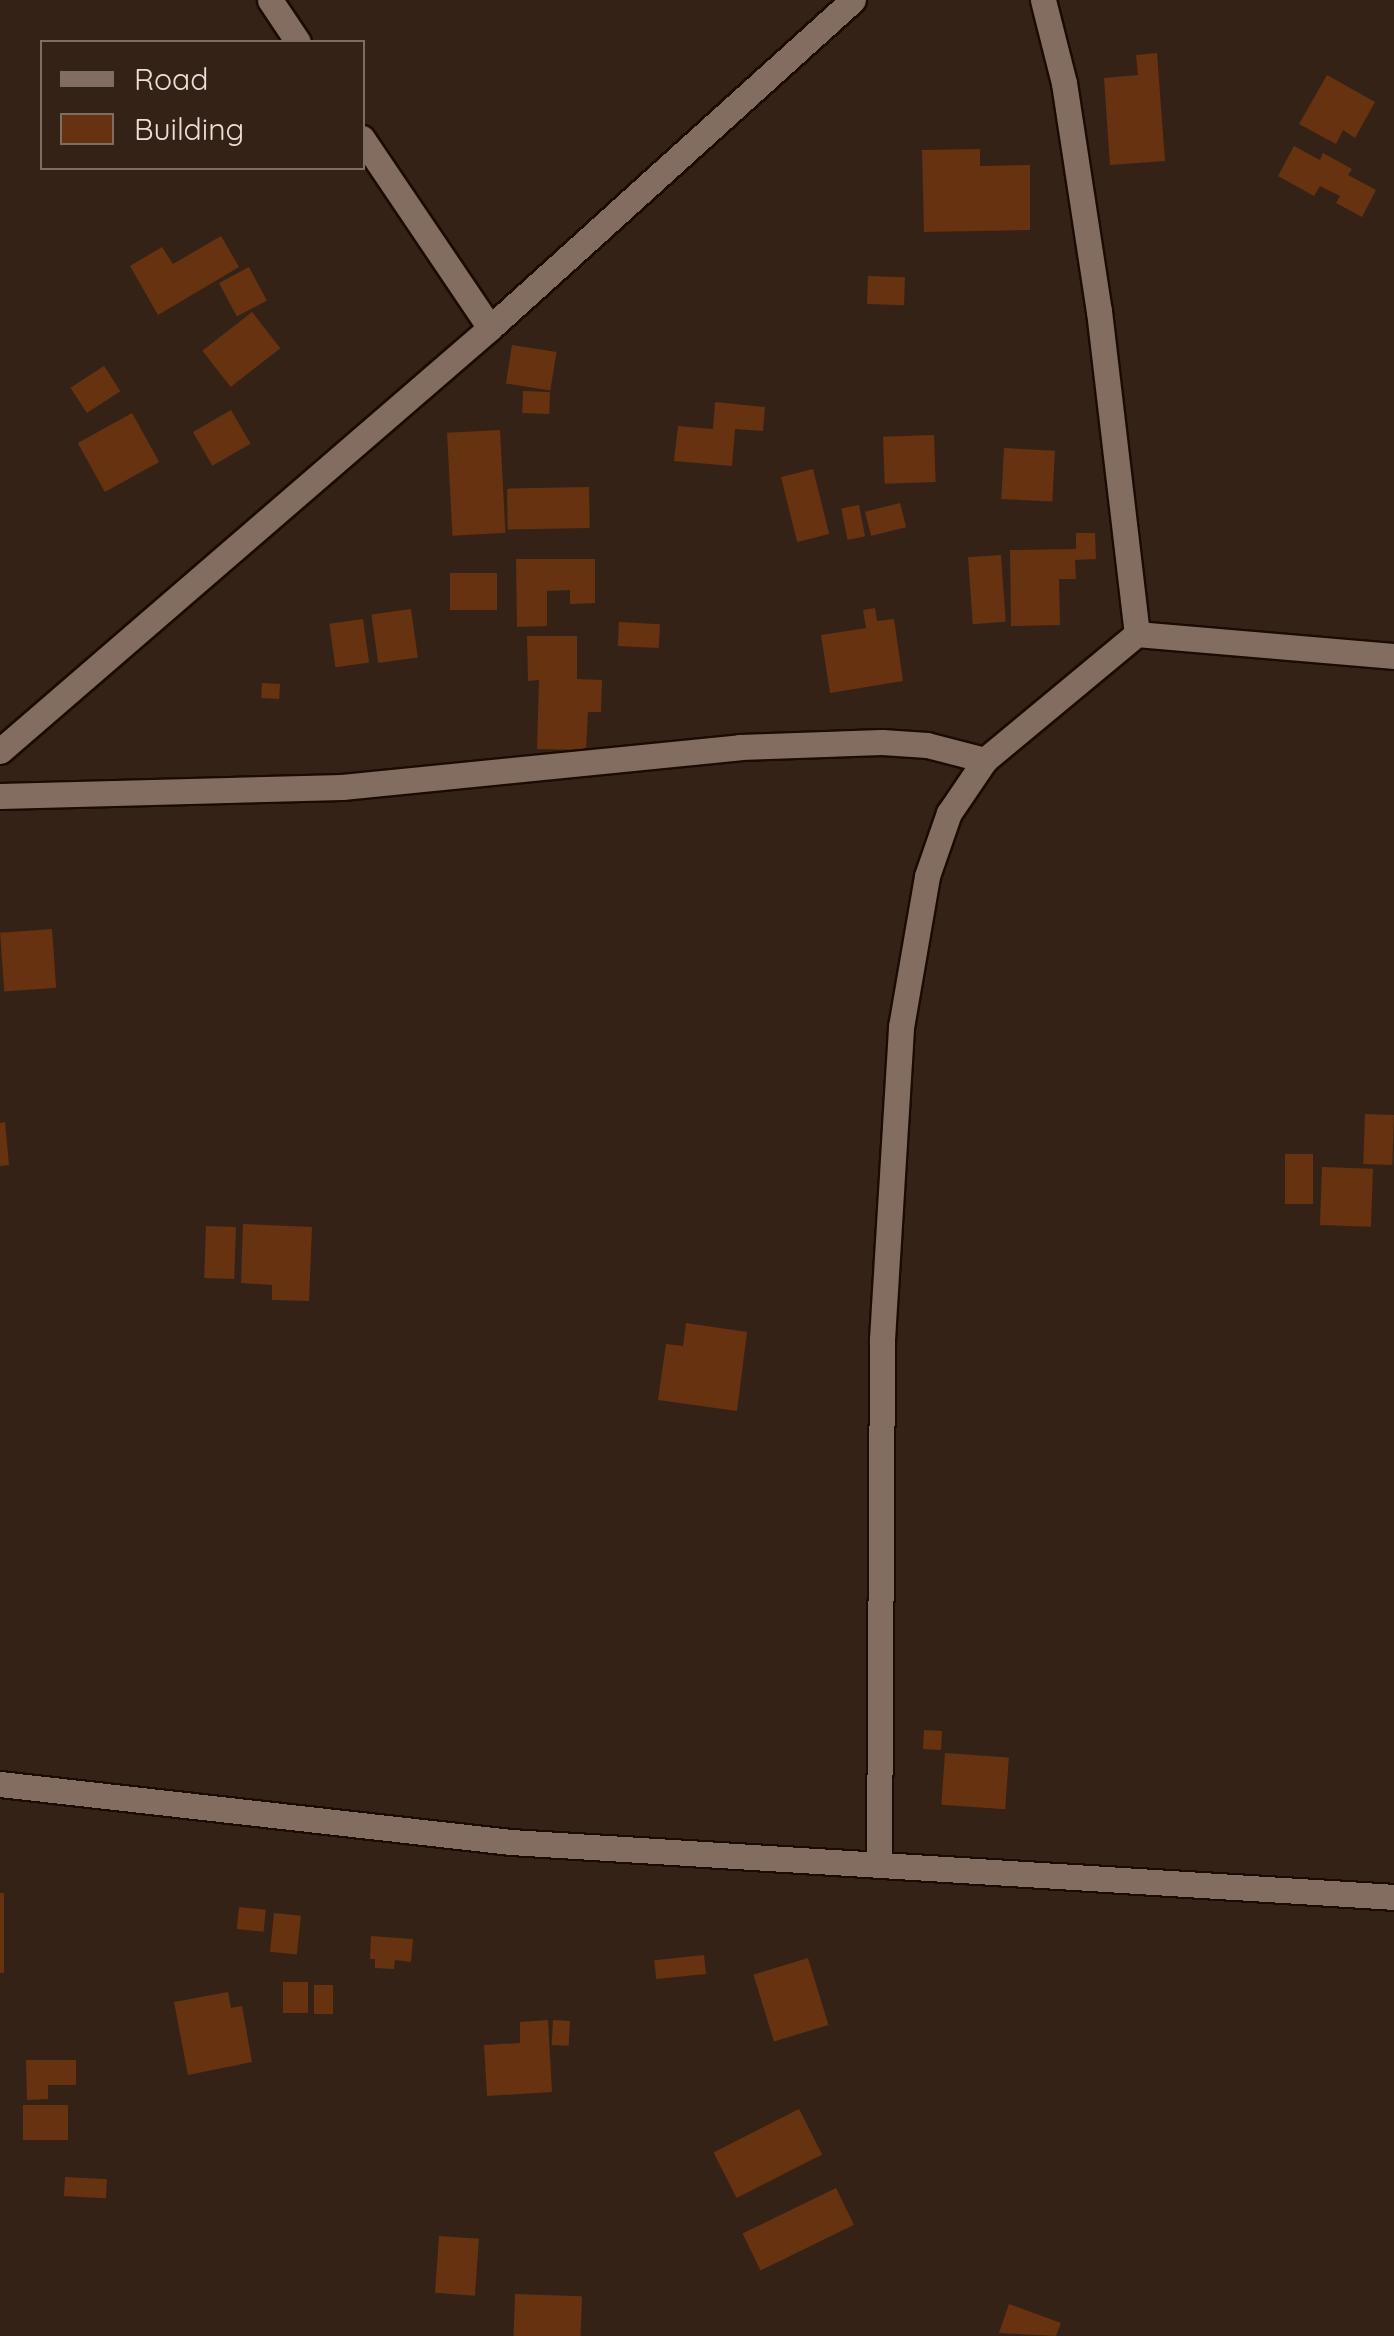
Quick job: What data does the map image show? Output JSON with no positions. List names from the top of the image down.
{
  "legend": ["Road", "Building"]
}
